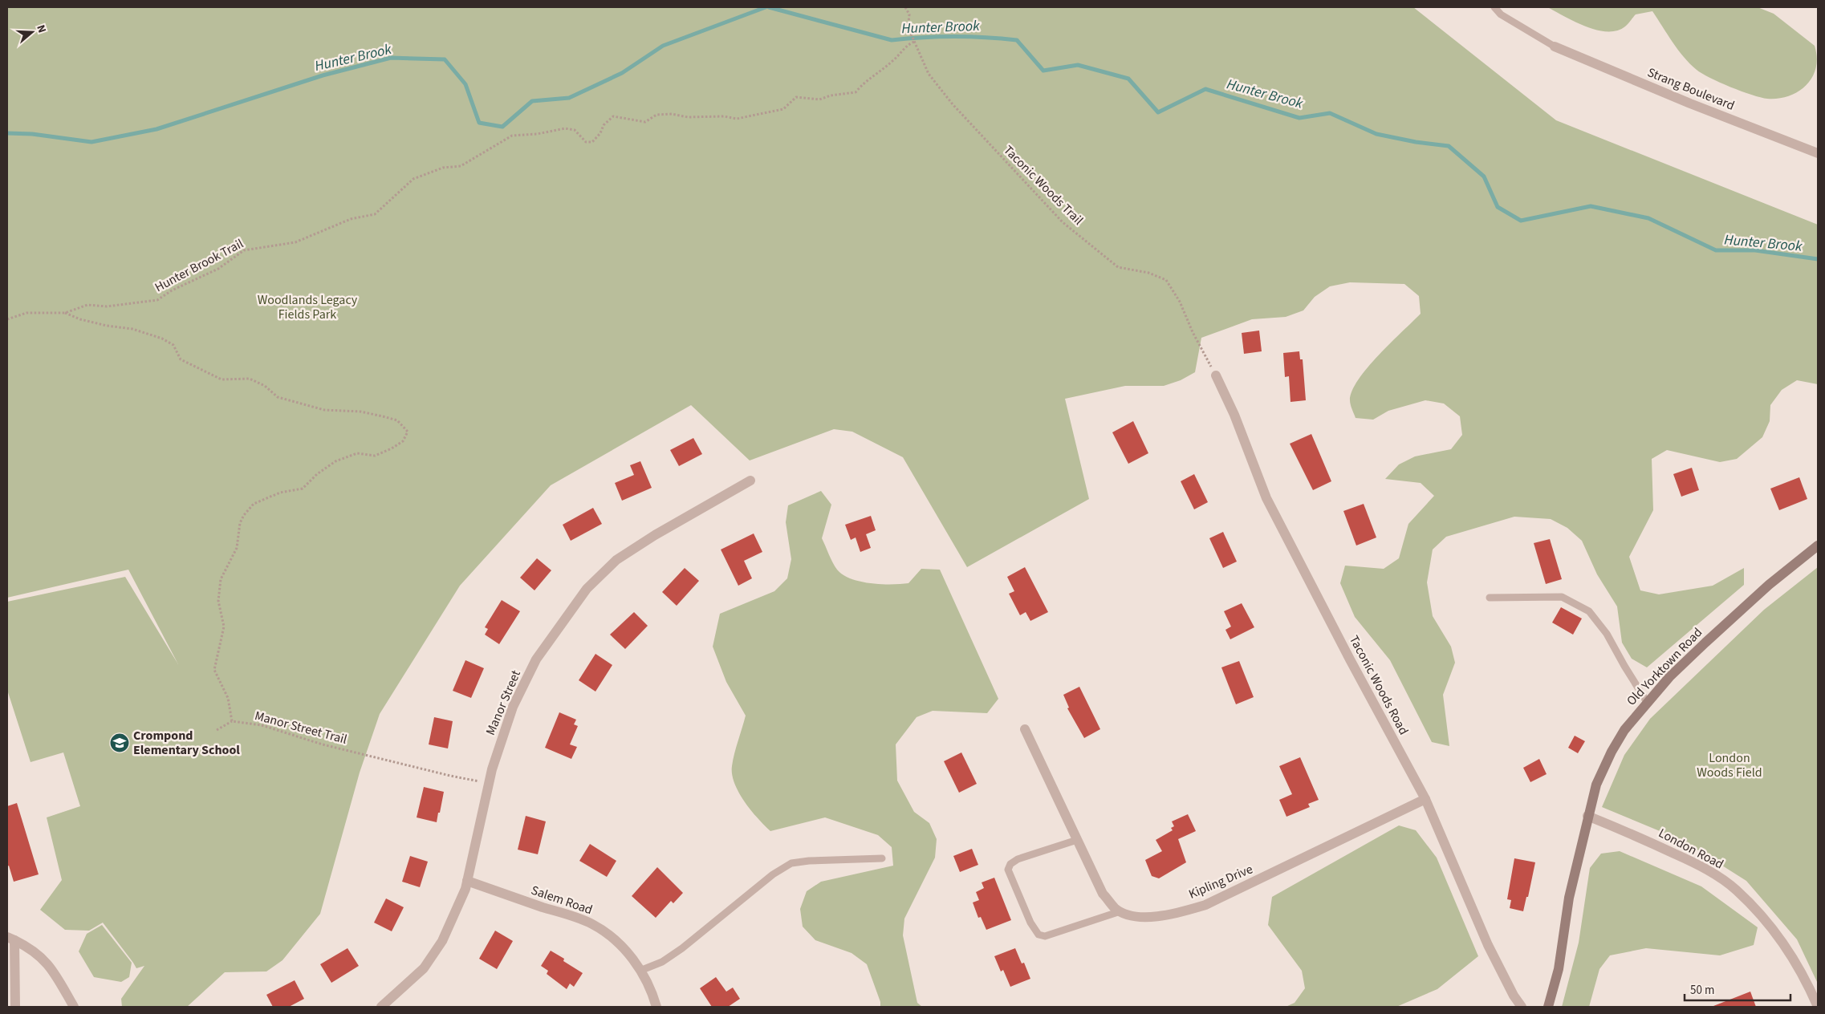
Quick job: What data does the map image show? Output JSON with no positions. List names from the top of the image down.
{
  "streets": {
    "main road": ["Old Yorktown Road"],
    "street": [
      "Strang Boulevard",
      "Taconic Woods Road",
      "Manor Street",
      "London Road",
      "Kipling Drive",
      "Salem Road"
    ],
    "path": ["Taconic Woods Trail", "Hunter Brook Trail", "Manor Street Trail"]
  },
  "crossings": [
    ["Taconic Woods Trail", "Hunter Brook Trail"],
    ["Taconic Woods Trail", "Taconic Woods Road"],
    ["Old Yorktown Road", "London Road"],
    ["Taconic Woods Road", "Kipling Drive"],
    ["Manor Street", "Manor Street Trail"],
    ["Manor Street", "Salem Road"]
  ],
  "water": ["Hunter Brook"],
  "parks": ["Woodlands Legacy Fields Park", "London Woods Field"],
  "places": {
    "school or university": ["Crompond Elementary School"]
  },
  "scale_bar": "50 m",
  "north": "right"
}
